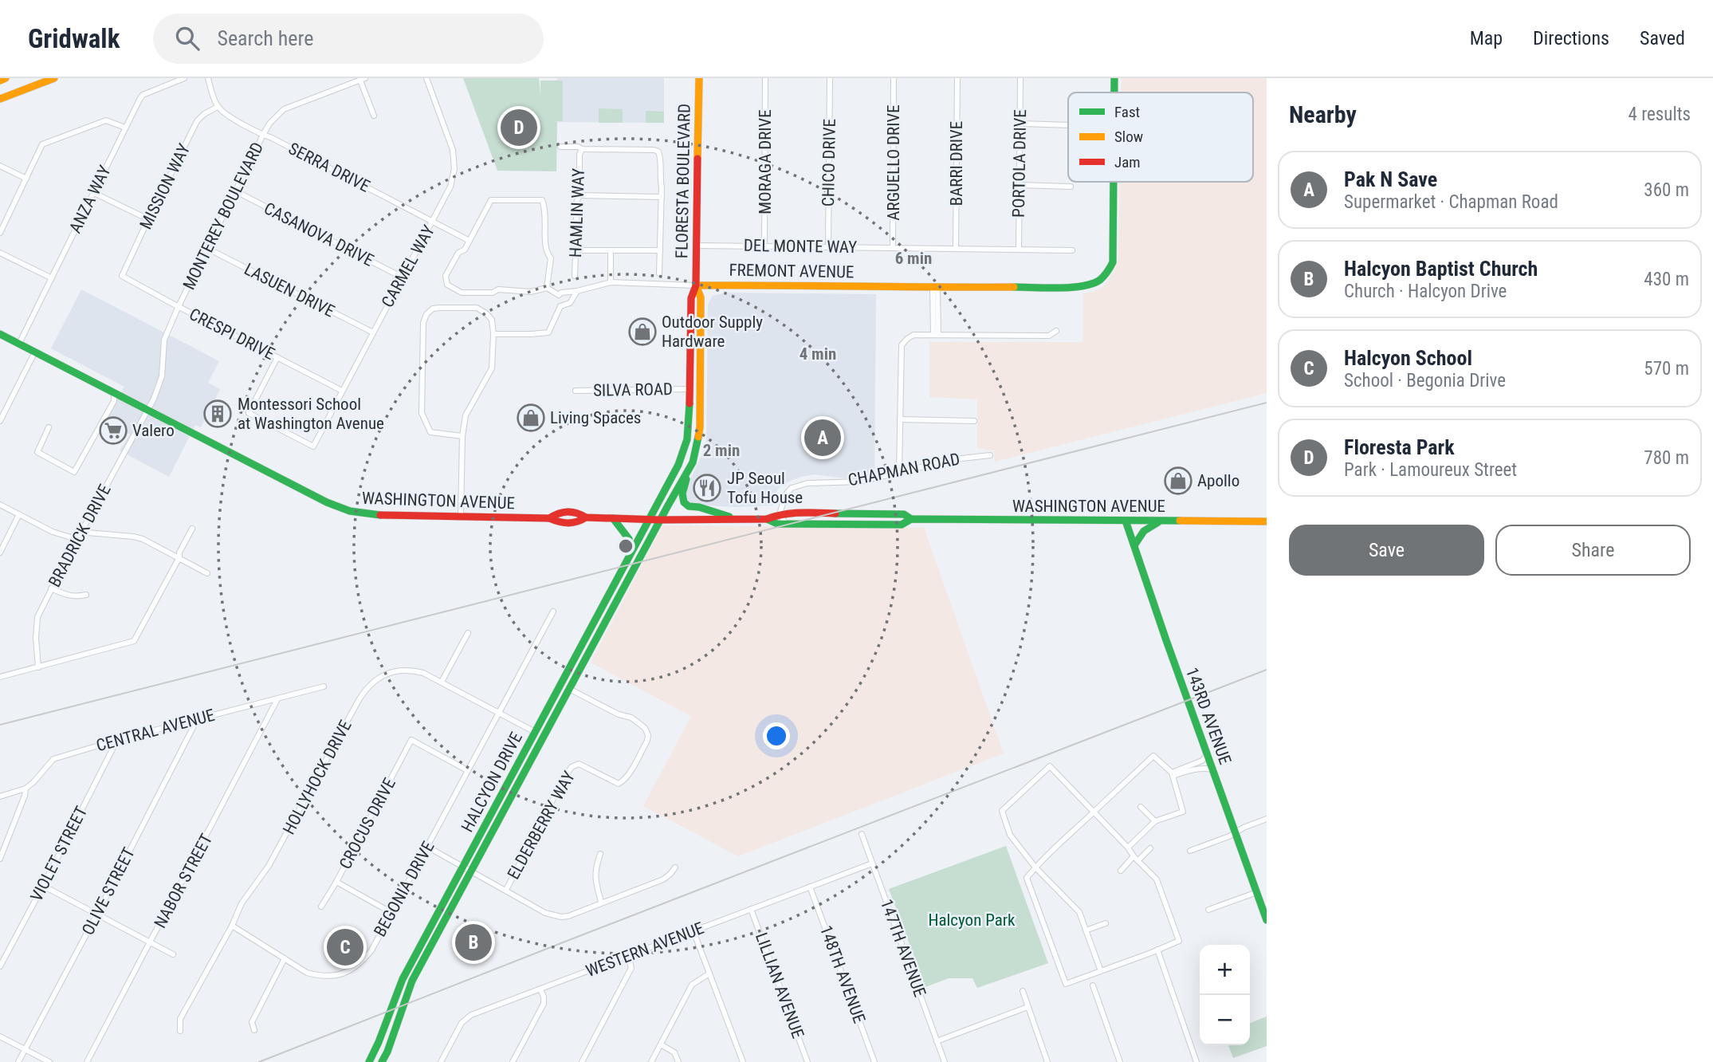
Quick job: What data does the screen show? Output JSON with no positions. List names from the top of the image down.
{
  "streets": {
    "main road": [
      "FLORESTA BOULEVARD",
      "FREMONT AVENUE",
      "WASHINGTON AVENUE",
      "143RD AVENUE",
      "HALCYON DRIVE"
    ],
    "street": [
      "MORAGA DRIVE",
      "CHICO DRIVE",
      "ARGUELLO DRIVE",
      "BARRI DRIVE",
      "PORTOLA DRIVE",
      "SERRA DRIVE",
      "MISSION WAY",
      "ANZA WAY",
      "HAMLIN WAY",
      "MONTEREY BOULEVARD",
      "CASANOVA DRIVE",
      "DEL MONTE WAY",
      "CARMEL WAY",
      "LASUEN DRIVE",
      "CRESPI DRIVE",
      "SILVA ROAD",
      "CHAPMAN ROAD",
      "BRADRICK DRIVE",
      "CENTRAL AVENUE",
      "HOLLYHOCK DRIVE",
      "CROCUS DRIVE",
      "ELDERBERRY WAY",
      "VIOLET STREET",
      "NABOR STREET",
      "BEGONIA DRIVE",
      "OLIVE STREET",
      "147TH AVENUE",
      "WESTERN AVENUE",
      "148TH AVENUE",
      "LILLIAN AVENUE"
    ]
  },
  "crossings": [
    ["MORAGA DRIVE", "DEL MONTE WAY"],
    ["CHICO DRIVE", "DEL MONTE WAY"],
    ["ARGUELLO DRIVE", "DEL MONTE WAY"],
    ["BARRI DRIVE", "DEL MONTE WAY"],
    ["PORTOLA DRIVE", "DEL MONTE WAY"],
    ["SERRA DRIVE", "MISSION WAY"],
    ["SERRA DRIVE", "MONTEREY BOULEVARD"],
    ["SERRA DRIVE", "CARMEL WAY"],
    ["FLORESTA BOULEVARD", "DEL MONTE WAY"],
    ["FLORESTA BOULEVARD", "FREMONT AVENUE"],
    ["FLORESTA BOULEVARD", "SILVA ROAD"],
    ["FLORESTA BOULEVARD", "WASHINGTON AVENUE"],
    ["FLORESTA BOULEVARD", "HALCYON DRIVE"],
    ["MISSION WAY", "CRESPI DRIVE"],
    ["ANZA WAY", "WASHINGTON AVENUE"],
    ["MONTEREY BOULEVARD", "CASANOVA DRIVE"],
    ["MONTEREY BOULEVARD", "LASUEN DRIVE"],
    ["MONTEREY BOULEVARD", "CRESPI DRIVE"],
    ["MONTEREY BOULEVARD", "WASHINGTON AVENUE"],
    ["MONTEREY BOULEVARD", "BRADRICK DRIVE"],
    ["CASANOVA DRIVE", "CARMEL WAY"],
    ["CARMEL WAY", "LASUEN DRIVE"],
    ["CARMEL WAY", "CRESPI DRIVE"],
    ["CHAPMAN ROAD", "WASHINGTON AVENUE"],
    ["WASHINGTON AVENUE", "BRADRICK DRIVE"],
    ["WASHINGTON AVENUE", "143RD AVENUE"],
    ["WASHINGTON AVENUE", "HALCYON DRIVE"],
    ["CENTRAL AVENUE", "VIOLET STREET"],
    ["CENTRAL AVENUE", "NABOR STREET"],
    ["CENTRAL AVENUE", "OLIVE STREET"],
    ["HOLLYHOCK DRIVE", "HALCYON DRIVE"],
    ["HOLLYHOCK DRIVE", "BEGONIA DRIVE"],
    ["HALCYON DRIVE", "ELDERBERRY WAY"],
    ["CROCUS DRIVE", "BEGONIA DRIVE"],
    ["147TH AVENUE", "WESTERN AVENUE"],
    ["WESTERN AVENUE", "148TH AVENUE"],
    ["WESTERN AVENUE", "LILLIAN AVENUE"]
  ],
  "parks": ["Halcyon Park"],
  "places": {
    "shop": ["Outdoor Supply Hardware", "Living Spaces", "Apollo"],
    "building": ["Montessori School at Washington Avenue"],
    "supermarket": ["Valero"],
    "restaurant": ["JP Seoul Tofu House"]
  },
  "legend": ["Fast", "Slow", "Jam"],
  "page": {
    "header": "Gridwalk",
    "search": "Search here",
    "nav": ["Map", "Directions", "Saved"],
    "heading": ["Nearby", "4 results"],
    "pins": [
      "D",
      "A",
      "B",
      "C"
    ],
    "list": [
      {
        "mark": "A",
        "name": "Pak N Save",
        "note": "Supermarket · Chapman Road",
        "value": "360 m"
      },
      {
        "mark": "B",
        "name": "Halcyon Baptist Church",
        "note": "Church · Halcyon Drive",
        "value": "430 m"
      },
      {
        "mark": "C",
        "name": "Halcyon School",
        "note": "School · Begonia Drive",
        "value": "570 m"
      },
      {
        "mark": "D",
        "name": "Floresta Park",
        "note": "Park · Lamoureux Street",
        "value": "780 m"
      }
    ],
    "buttons": ["Save", "Share"],
    "map_buttons": ["+", "−"]
  },
  "rings": ["6 min", "4 min", "2 min"]
}
